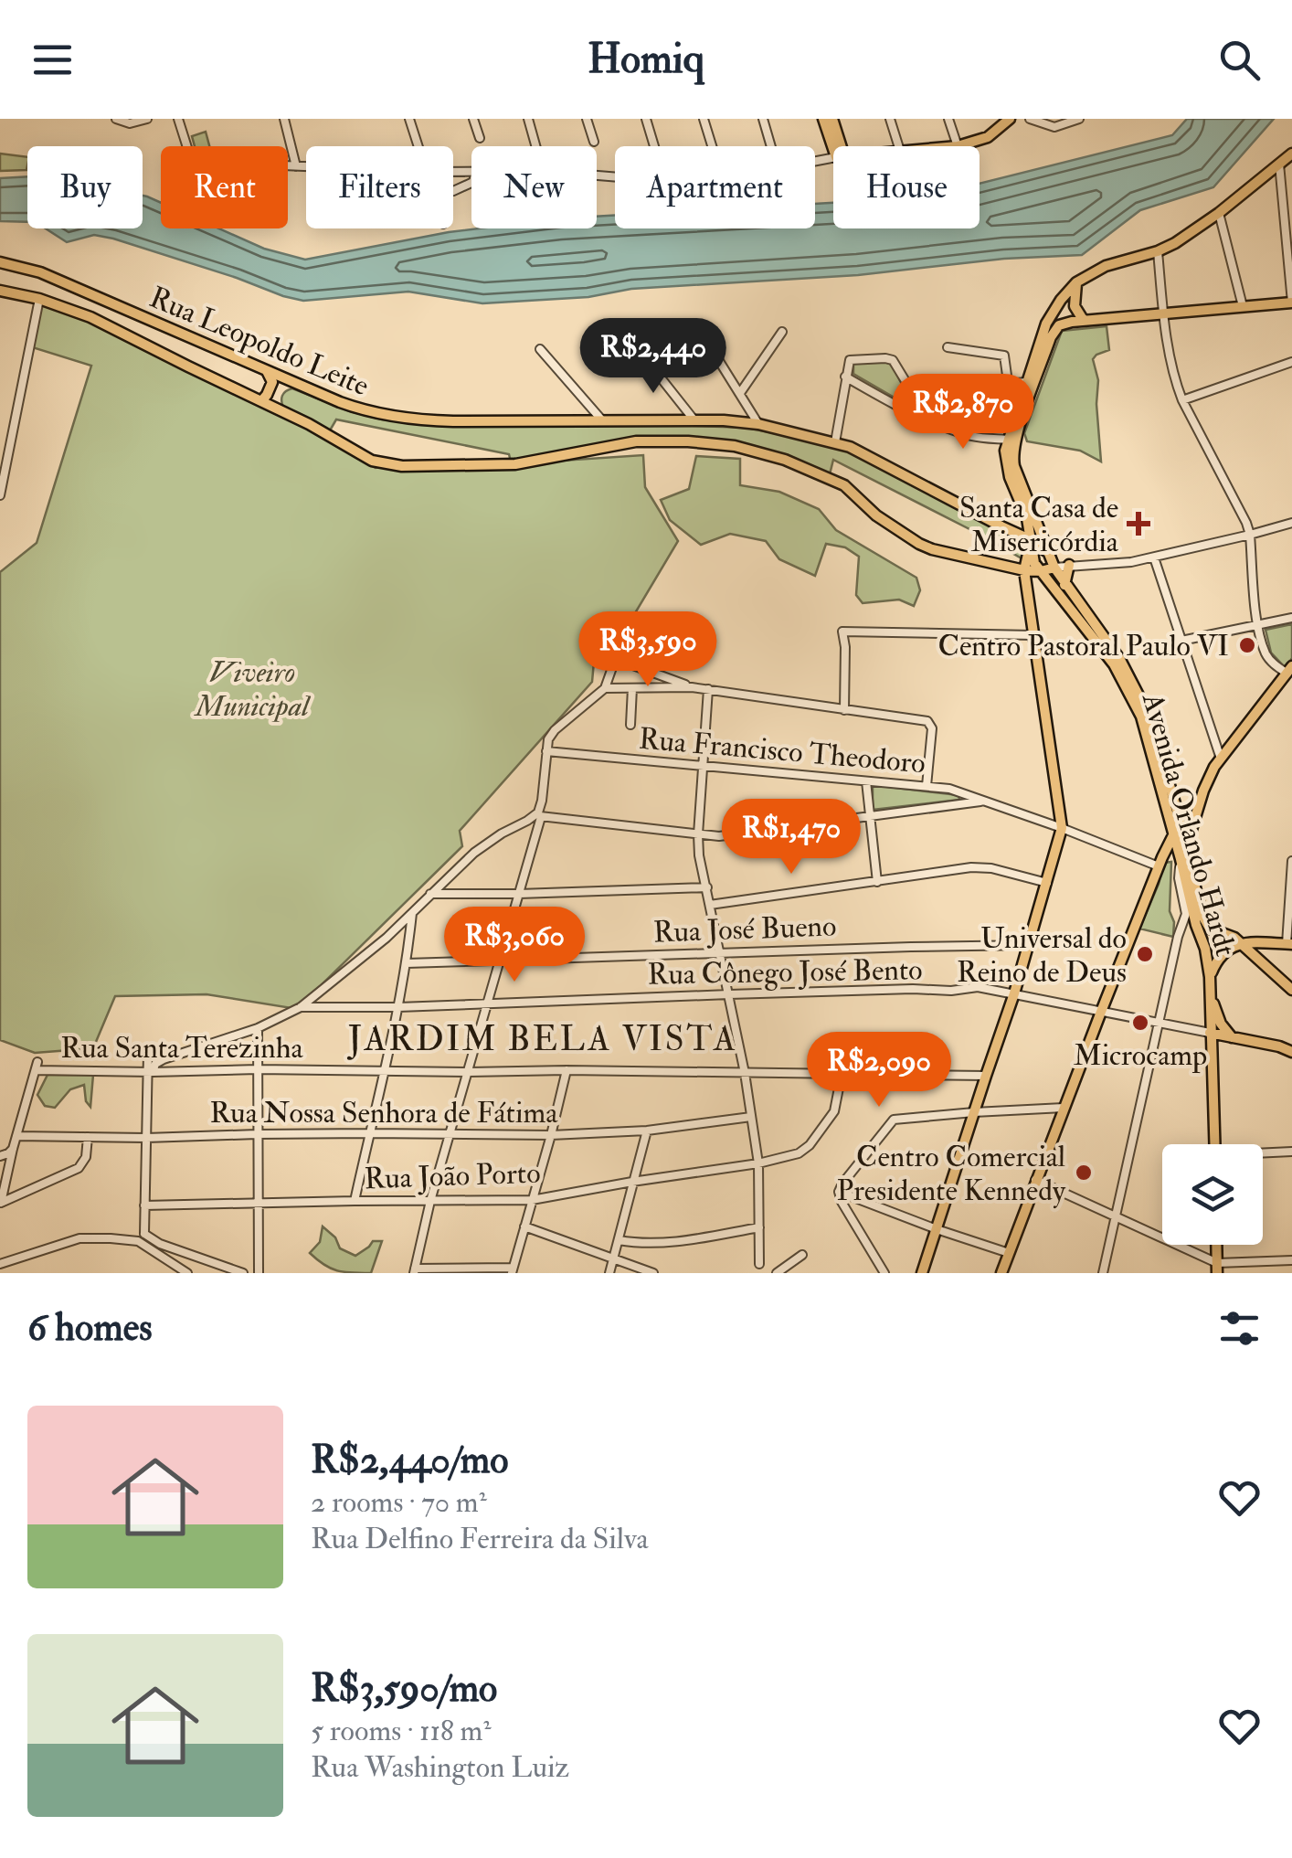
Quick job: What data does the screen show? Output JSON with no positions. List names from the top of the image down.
{
  "streets": {
    "main road": ["Rua Leopoldo Leite", "Avenida Orlando Hardt"],
    "street": [
      "Rua Francisco Theodoro",
      "Rua José Bueno",
      "Rua Cônego José Bento",
      "Rua Santa Terezinha",
      "Rua Nossa Senhora de Fátima",
      "Rua João Porto"
    ]
  },
  "crossings": [
    ["Rua Leopoldo Leite", "Avenida Orlando Hardt"],
    ["Avenida Orlando Hardt", "Rua Cônego José Bento"],
    ["Rua Santa Terezinha", "Rua Nossa Senhora de Fátima"],
    ["Rua Santa Terezinha", "Rua João Porto"]
  ],
  "districts": ["JARDIM BELA VISTA"],
  "parks": ["Viveiro Municipal"],
  "places": {
    "health": ["Santa Casa de Misericórdia"],
    "other": [
      "Centro Pastoral Paulo VI",
      "Universal do Reino de Deus",
      "Microcamp",
      "Centro Comercial Presidente Kennedy"
    ]
  },
  "page": {
    "header": "Homiq",
    "chip": [
      "Buy",
      "Rent",
      "Filters",
      "New",
      "Apartment",
      "House"
    ],
    "price": [
      "R$2,440",
      "R$2,870",
      "R$3,590",
      "R$1,470",
      "R$3,060",
      "R$2,090"
    ],
    "heading": "6 homes",
    "list": [
      {
        "name": "R$2,440/mo",
        "note": "2 rooms · 70 m² · Rua Delfino Ferreira da Silva"
      },
      {
        "name": "R$3,590/mo",
        "note": "5 rooms · 118 m² · Rua Washington Luiz"
      }
    ]
  }
}
